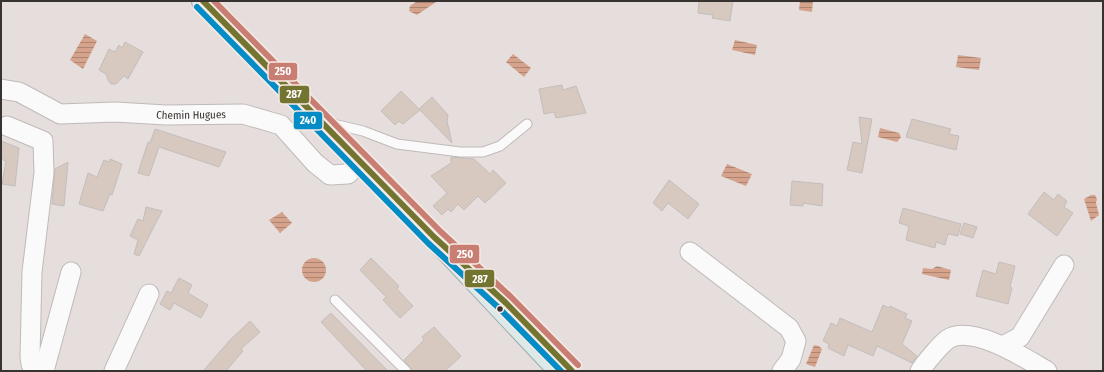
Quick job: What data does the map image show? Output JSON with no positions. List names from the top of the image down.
{
  "streets": {
    "street": ["Chemin Hugues"]
  },
  "lines": ["transit line 287", "transit line 250", "transit line 240"]
}
